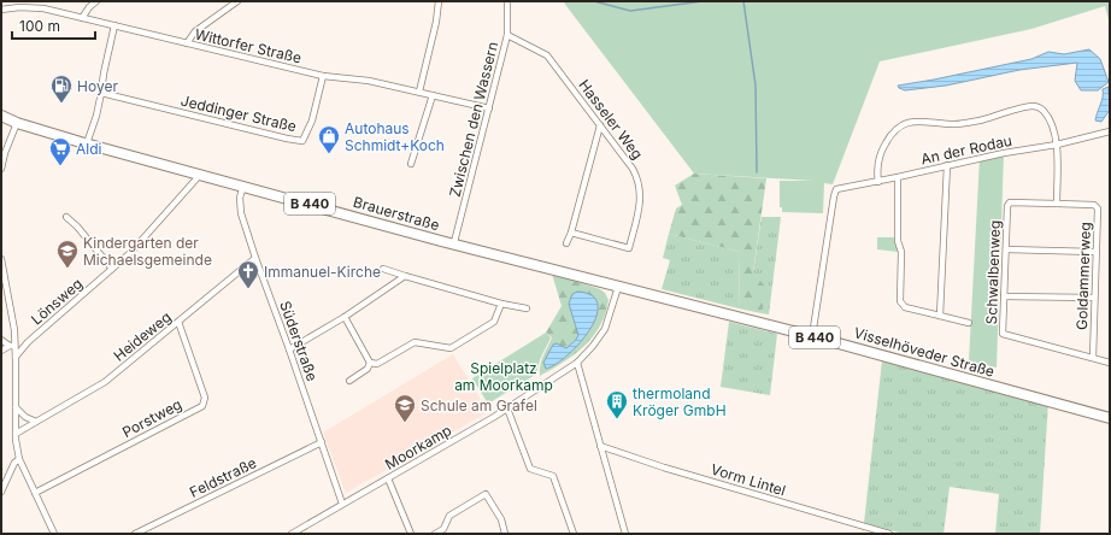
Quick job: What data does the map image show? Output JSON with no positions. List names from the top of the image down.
{
  "streets": {
    "main road": ["B 440", "Brauerstraße", "Visselhöveder Straße"],
    "street": [
      "Wittorfer Straße",
      "Jeddinger Straße",
      "Zwischen den Wassern",
      "Hasseler Weg",
      "An der Rodau",
      "Schwalbenweg",
      "Goldammerweg",
      "Lönsweg",
      "Heideweg",
      "Süderstraße",
      "Porstweg",
      "Moorkamp",
      "Feldstraße",
      "Vorm Lintel"
    ]
  },
  "crossings": [
    ["Wittorfer Straße", "Jeddinger Straße"],
    ["Wittorfer Straße", "Zwischen den Wassern"],
    ["Zwischen den Wassern", "Hasseler Weg"],
    ["Zwischen den Wassern", "Brauerstraße"],
    ["An der Rodau", "Visselhöveder Straße"],
    ["Brauerstraße", "Lönsweg"],
    ["Brauerstraße", "Süderstraße"],
    ["Brauerstraße", "Visselhöveder Straße"],
    ["Brauerstraße", "Moorkamp"],
    ["Schwalbenweg", "Goldammerweg"],
    ["Heideweg", "Süderstraße"],
    ["Heideweg", "Porstweg"],
    ["Süderstraße", "Moorkamp"],
    ["Süderstraße", "Feldstraße"],
    ["Visselhöveder Straße", "Moorkamp"]
  ],
  "parks": ["Spielplatz am Moorkamp"],
  "places": {
    "fuel station": ["Hoyer"],
    "shop": ["Autohaus Schmidt+Koch"],
    "supermarket": ["Aldi"],
    "school or university": ["Kindergarten der Michaelsgemeinde", "Schule am Grafel"],
    "church": ["Immanuel-Kirche"],
    "building": ["thermoland Kröger GmbH"]
  },
  "scale_bar": "100 m"
}
